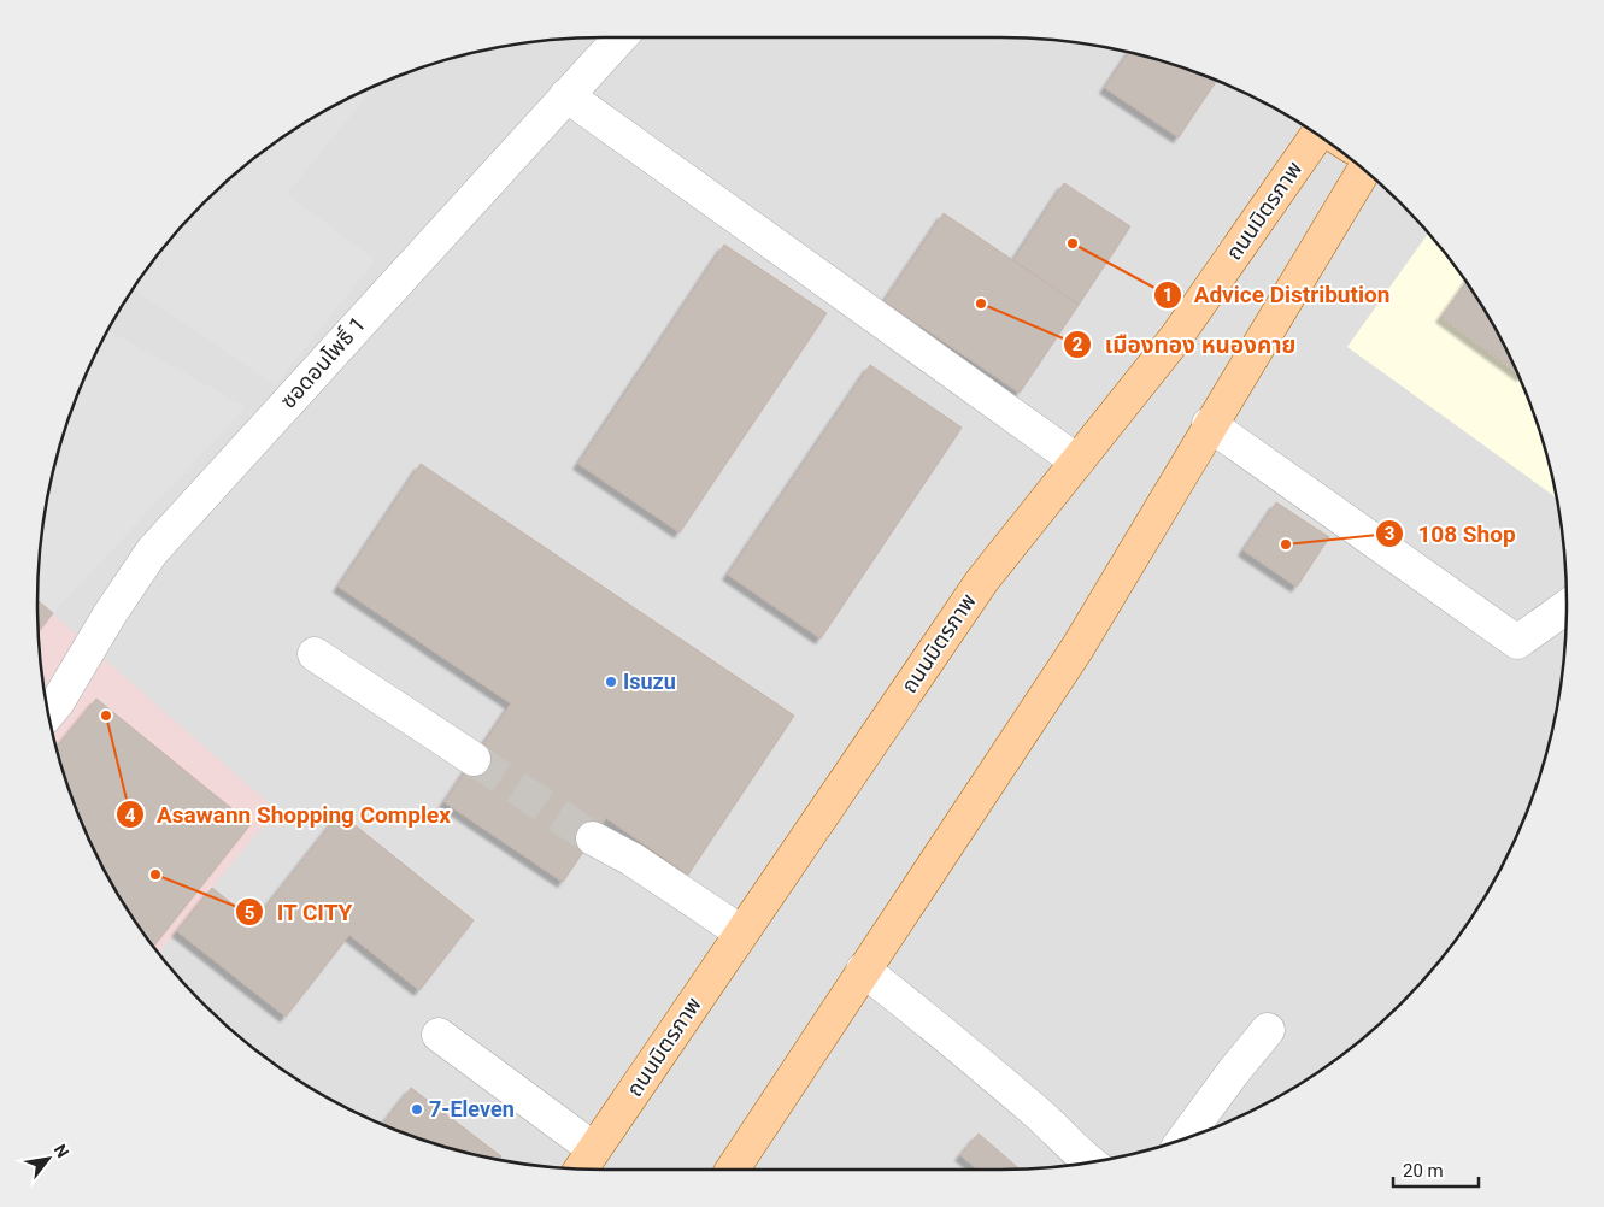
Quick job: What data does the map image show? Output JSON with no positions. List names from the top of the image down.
{
  "streets": {
    "main road": ["ถนนมิตรภาพ"],
    "street": ["ซอดอนโพธิ์ 1"]
  },
  "places": [
    "Advice Distribution",
    "เมืองทอง หนองคาย",
    "108 Shop",
    "Isuzu",
    "Asawann Shopping Complex",
    "IT CITY",
    "7-Eleven"
  ],
  "scale_bar": "20 m",
  "north": "top right"
}
